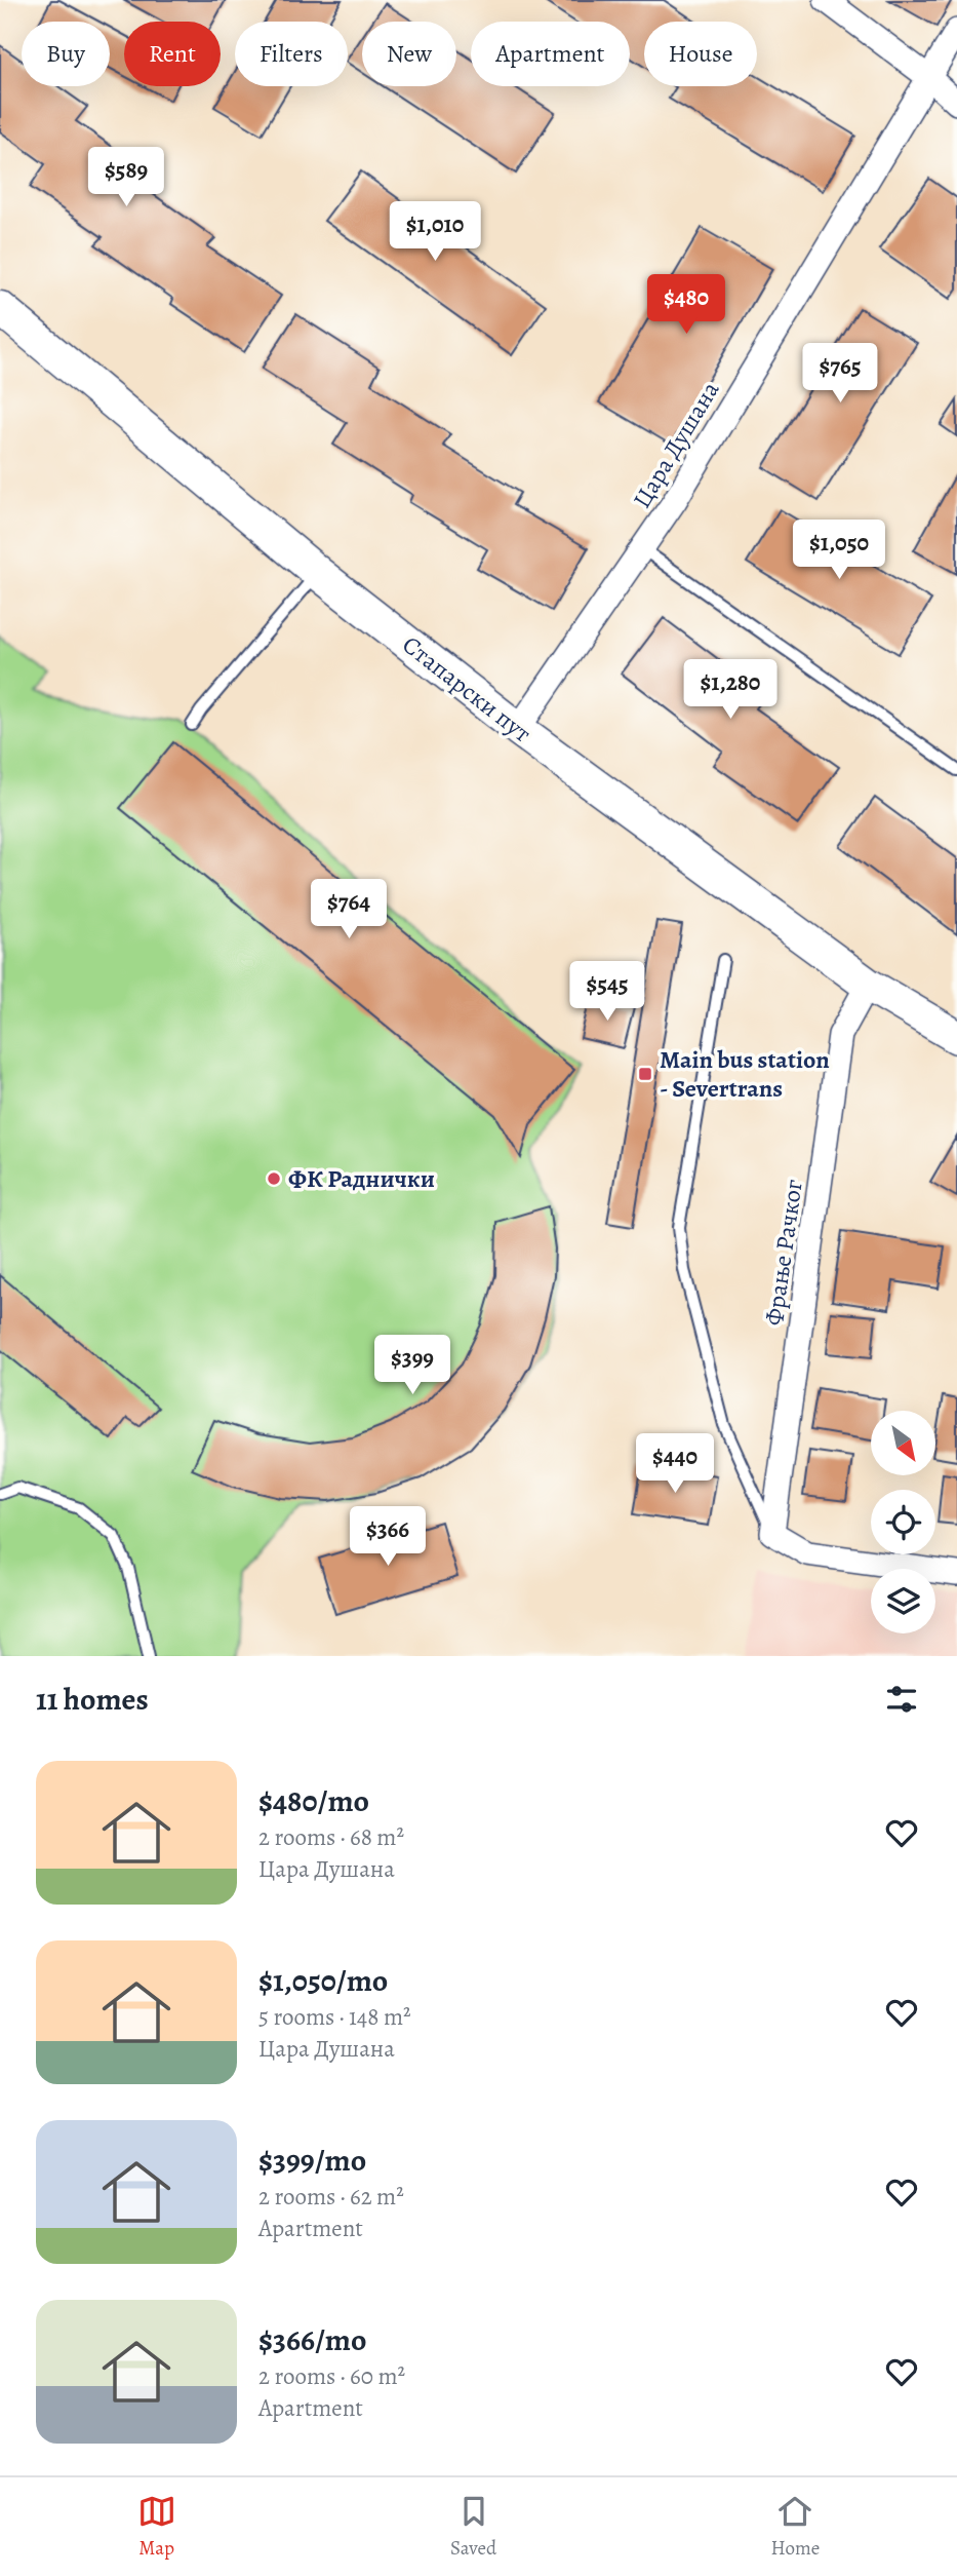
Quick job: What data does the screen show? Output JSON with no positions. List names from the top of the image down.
{
  "streets": {
    "main road": ["Стапарски пут"],
    "street": ["Цара Душана", "Фрање Рачког"]
  },
  "crossings": [
    ["Цара Душана", "Стапарски пут"],
    ["Стапарски пут", "Фрање Рачког"]
  ],
  "places": {
    "transit": ["Main bus station - Severtrans"],
    "other": ["ФК Раднички"]
  },
  "north": "bottom right",
  "page": {
    "chip": [
      "Buy",
      "Rent",
      "Filters",
      "New",
      "Apartment",
      "House"
    ],
    "price": [
      "$589",
      "$1,010",
      "$480",
      "$765",
      "$1,050",
      "$1,280",
      "$764",
      "$545",
      "$399",
      "$440",
      "$366"
    ],
    "heading": "11 homes",
    "list": [
      {
        "name": "$480/mo",
        "note": "2 rooms · 68 m² · Цара Душана"
      },
      {
        "name": "$1,050/mo",
        "note": "5 rooms · 148 m² · Цара Душана"
      },
      {
        "name": "$399/mo",
        "note": "2 rooms · 62 m² · Apartment"
      },
      {
        "name": "$366/mo",
        "note": "2 rooms · 60 m² · Apartment"
      }
    ],
    "tabs": ["Map", "Saved", "Home"]
  }
}
